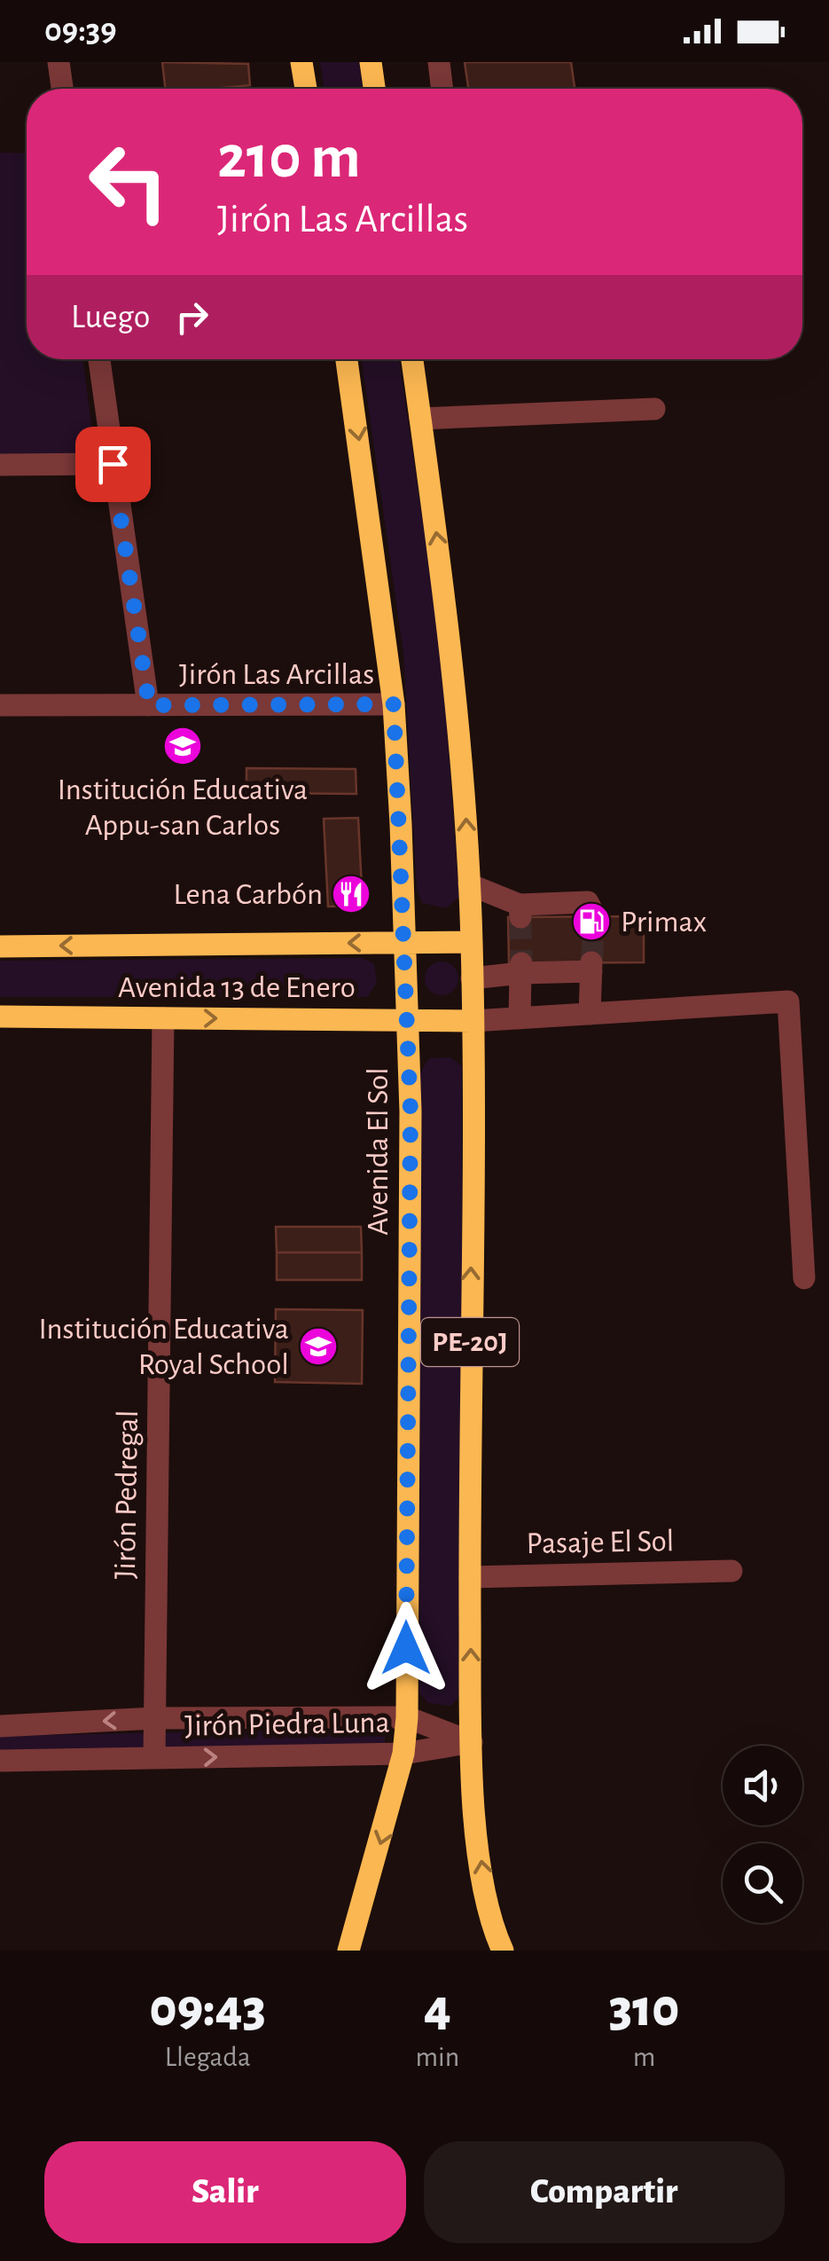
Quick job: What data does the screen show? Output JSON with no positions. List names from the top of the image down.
{
  "streets": {
    "main road": ["Avenida 13 de Enero", "Avenida El Sol", "PE-20J"],
    "street": [
      "Jirón Las Arcillas",
      "Jirón Pedregal",
      "Pasaje El Sol",
      "Jirón Piedra Luna"
    ]
  },
  "crossings": [
    ["Jirón Las Arcillas", "Avenida El Sol"],
    ["Avenida 13 de Enero", "Avenida El Sol"],
    ["Avenida 13 de Enero", "PE-20J"],
    ["Avenida 13 de Enero", "Jirón Pedregal"],
    ["Avenida El Sol", "Jirón Piedra Luna"],
    ["PE-20J", "Pasaje El Sol"],
    ["PE-20J", "Jirón Piedra Luna"],
    ["Jirón Pedregal", "Jirón Piedra Luna"]
  ],
  "places": {
    "school or university": ["Institución Educativa Appu-san Carlos", "Institución Educativa Royal School"],
    "restaurant": ["Lena Carbón"],
    "fuel station": ["Primax"]
  },
  "page": {
    "status": "09:39",
    "turn": ["210 m", "Jirón Las Arcillas"],
    "then": "Luego",
    "eta": [
      "09:43",
      "Llegada",
      "4",
      "min",
      "310",
      "m"
    ],
    "buttons": ["Salir", "Compartir"]
  }
}
